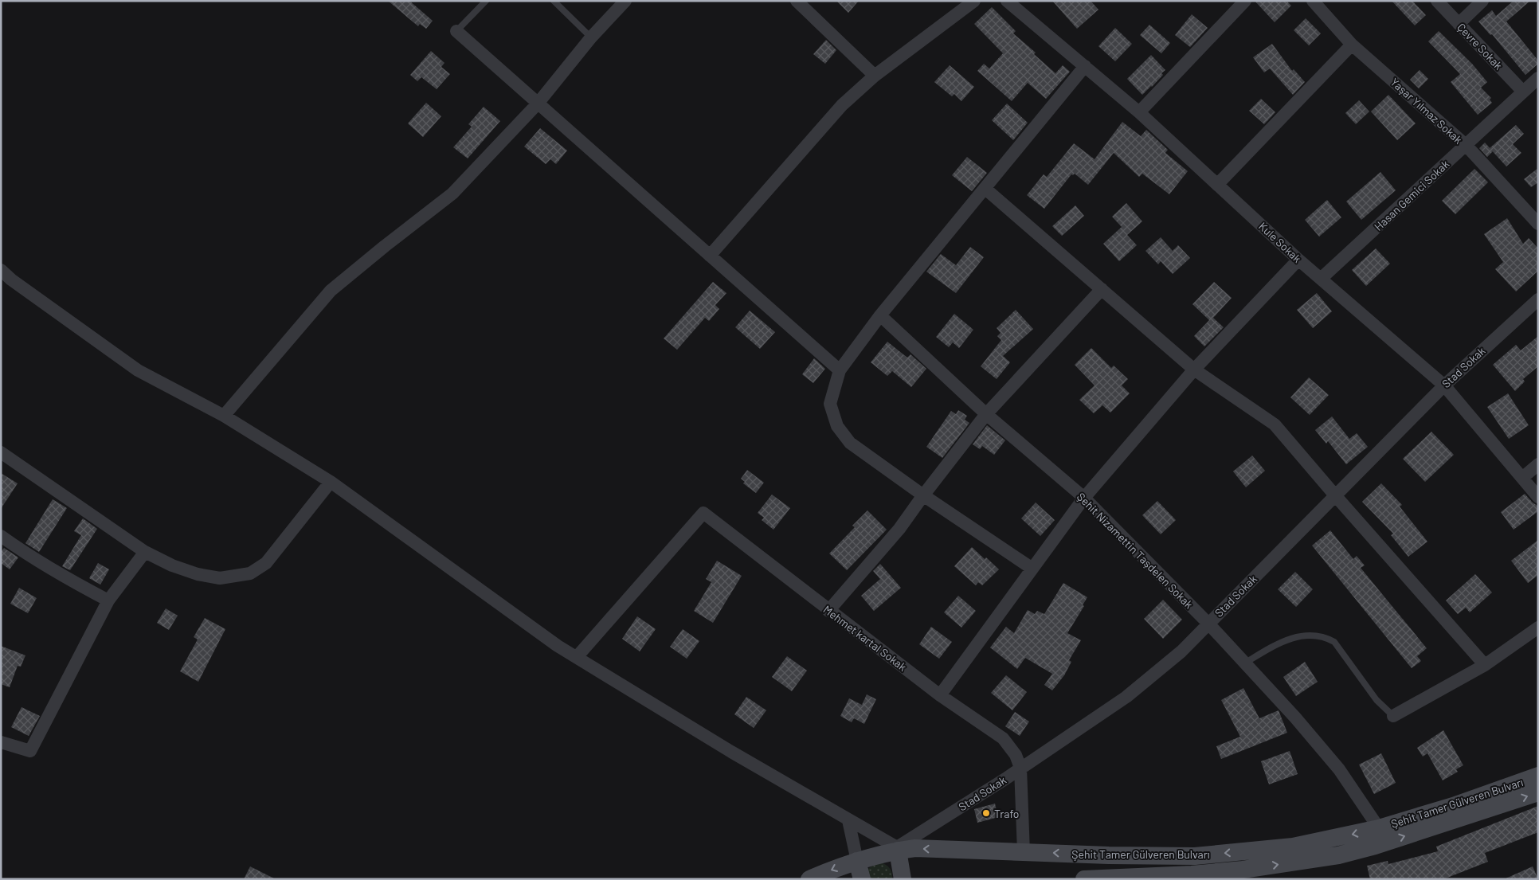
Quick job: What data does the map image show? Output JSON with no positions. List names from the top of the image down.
{
  "streets": {
    "main road": ["Şehit Tamer Gülveren Bulvarı"],
    "street": [
      "Çevre Sokak",
      "Yaşar Yılmaz Sokak",
      "Hasan Gemici Sokak",
      "Kule Sokak",
      "Stad Sokak",
      "Şehit Nizamettin Taşdelen Sokak",
      "Mehmet kartal Sokak"
    ]
  },
  "crossings": [
    ["Çevre Sokak", "Hasan Gemici Sokak"],
    ["Yaşar Yılmaz Sokak", "Hasan Gemici Sokak"],
    ["Hasan Gemici Sokak", "Kule Sokak"],
    ["Kule Sokak", "Stad Sokak"],
    ["Stad Sokak", "Şehit Nizamettin Taşdelen Sokak"],
    ["Stad Sokak", "Mehmet kartal Sokak"],
    ["Stad Sokak", "Şehit Tamer Gülveren Bulvarı"],
    ["Şehit Nizamettin Taşdelen Sokak", "Şehit Tamer Gülveren Bulvarı"]
  ],
  "places": ["Trafo"]
}
